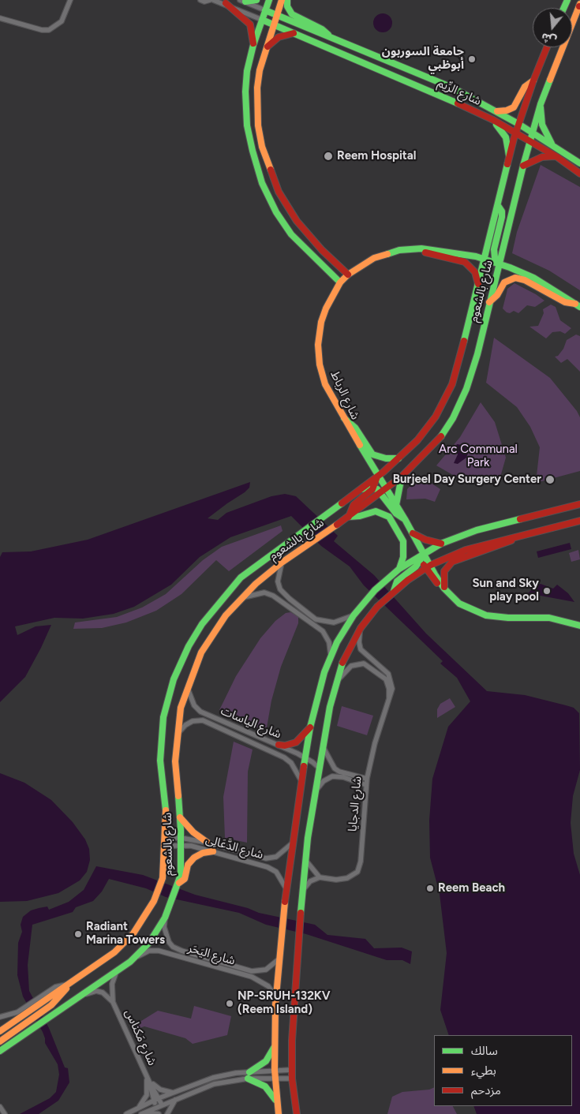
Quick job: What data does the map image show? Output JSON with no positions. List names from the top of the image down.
{
  "streets": {
    "main road": ["شارع الرِّيم", "شارع بالشعوم", "شارع الرباط"],
    "street": [
      "شارع الياسات",
      "شارع الدجايا",
      "شارع الدَّعَالِى",
      "شارع اليَحَر",
      "شارع مَكناس"
    ]
  },
  "crossings": [
    ["شارع الرِّيم", "شارع بالشعوم"],
    ["شارع بالشعوم", "شارع الرباط"],
    ["شارع بالشعوم", "شارع الياسات"],
    ["شارع بالشعوم", "شارع الدَّعَالِى"],
    ["شارع بالشعوم", "شارع اليَحَر"],
    ["شارع بالشعوم", "شارع مَكناس"],
    ["شارع الياسات", "شارع الدَّعَالِى"],
    ["شارع الدَّعَالِى", "شارع اليَحَر"]
  ],
  "parks": ["Arc Communal Park"],
  "places": [
    "جامعة السوربون أبوظبي",
    "Reem Hospital",
    "Burjeel Day Surgery Center",
    "Sun and Sky play pool",
    "Reem Beach",
    "Radiant Marina Towers",
    "NP-SRUH-132KV (Reem Island)"
  ],
  "legend": ["سالك", "بطيء", "مزدحم"],
  "north": "bottom"
}
